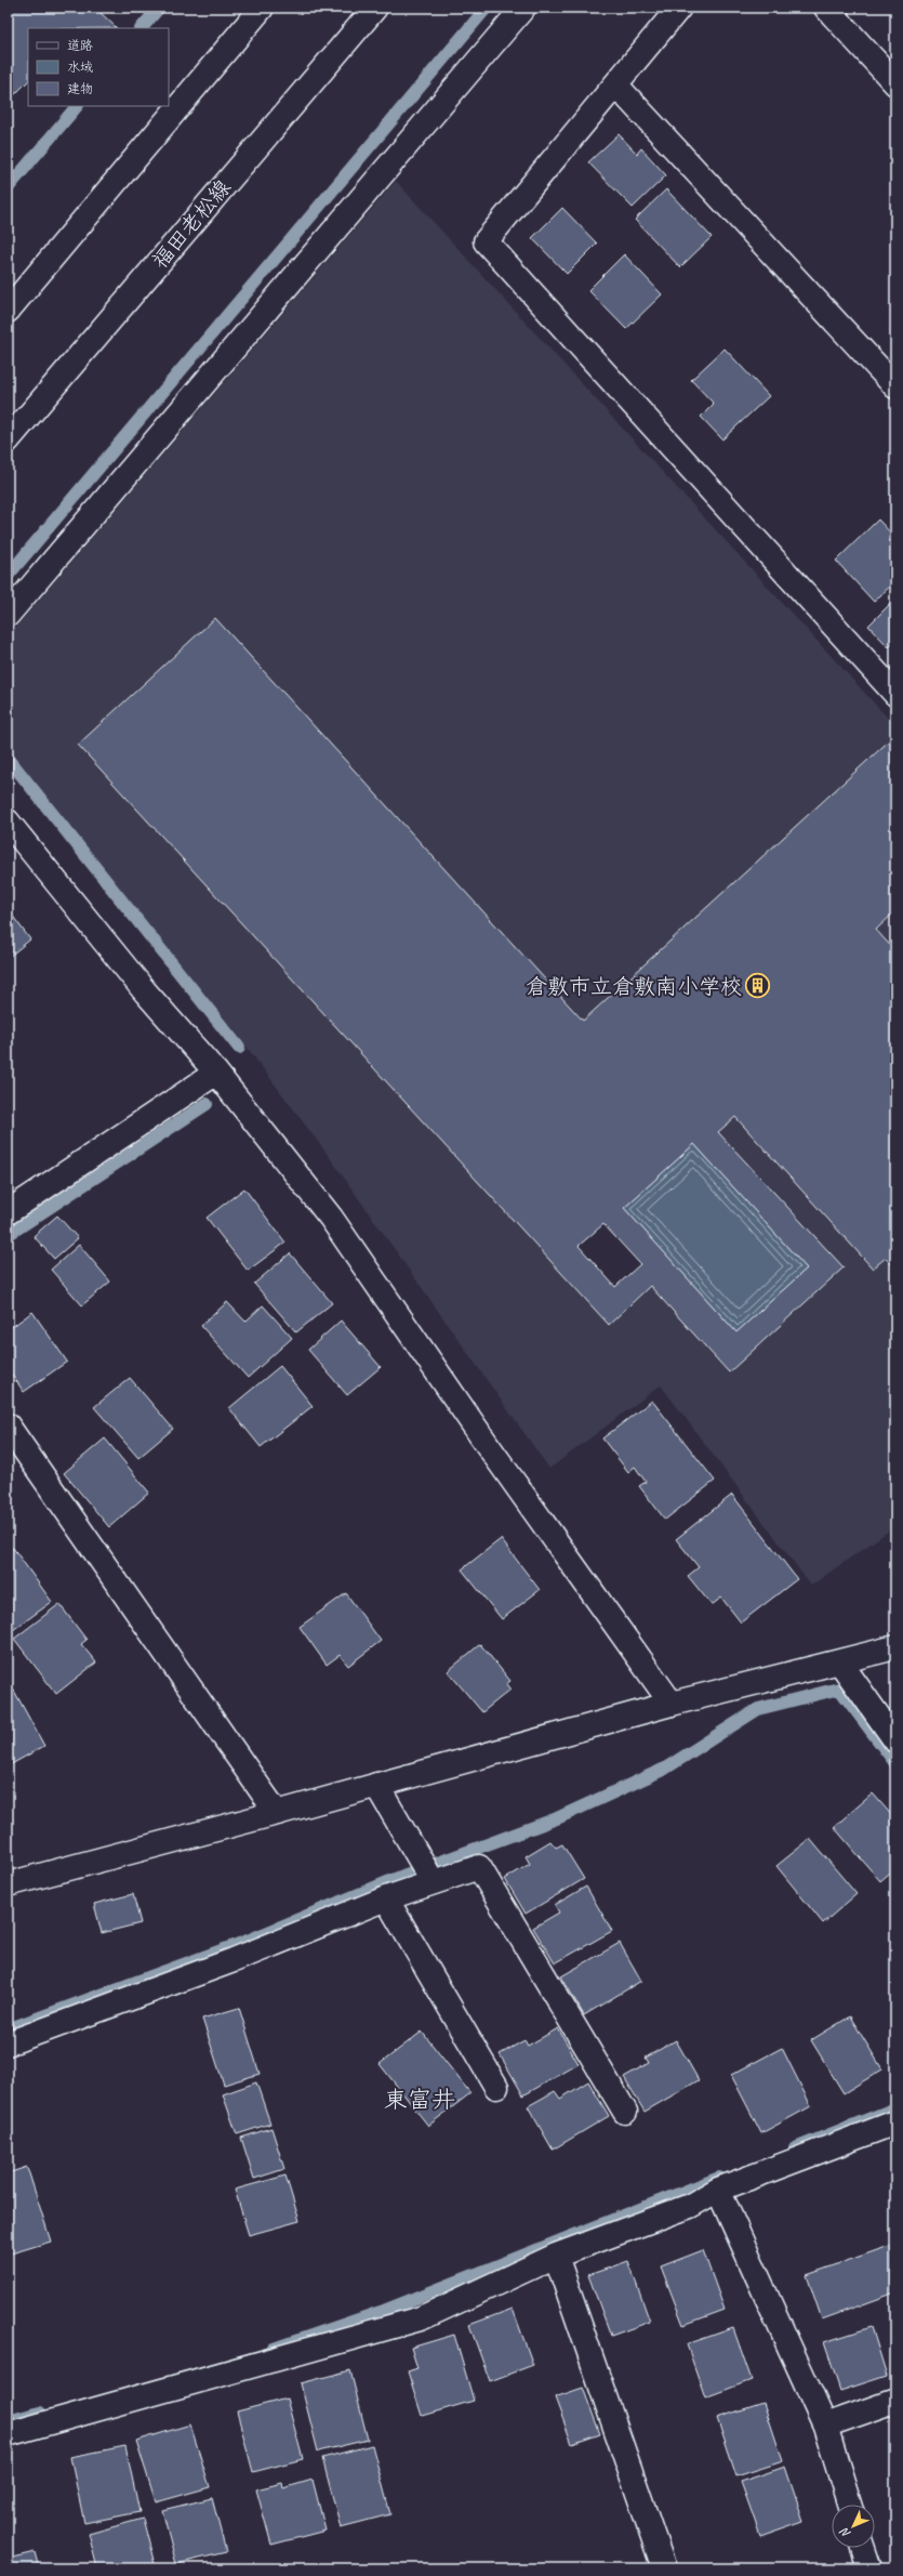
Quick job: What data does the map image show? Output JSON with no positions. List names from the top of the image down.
{
  "streets": {
    "street": ["福田老松線"]
  },
  "districts": ["東富井"],
  "places": {
    "building": ["倉敷市立倉敷南小学校"]
  },
  "legend": ["道路", "水域", "建物"],
  "north": "bottom left"
}
